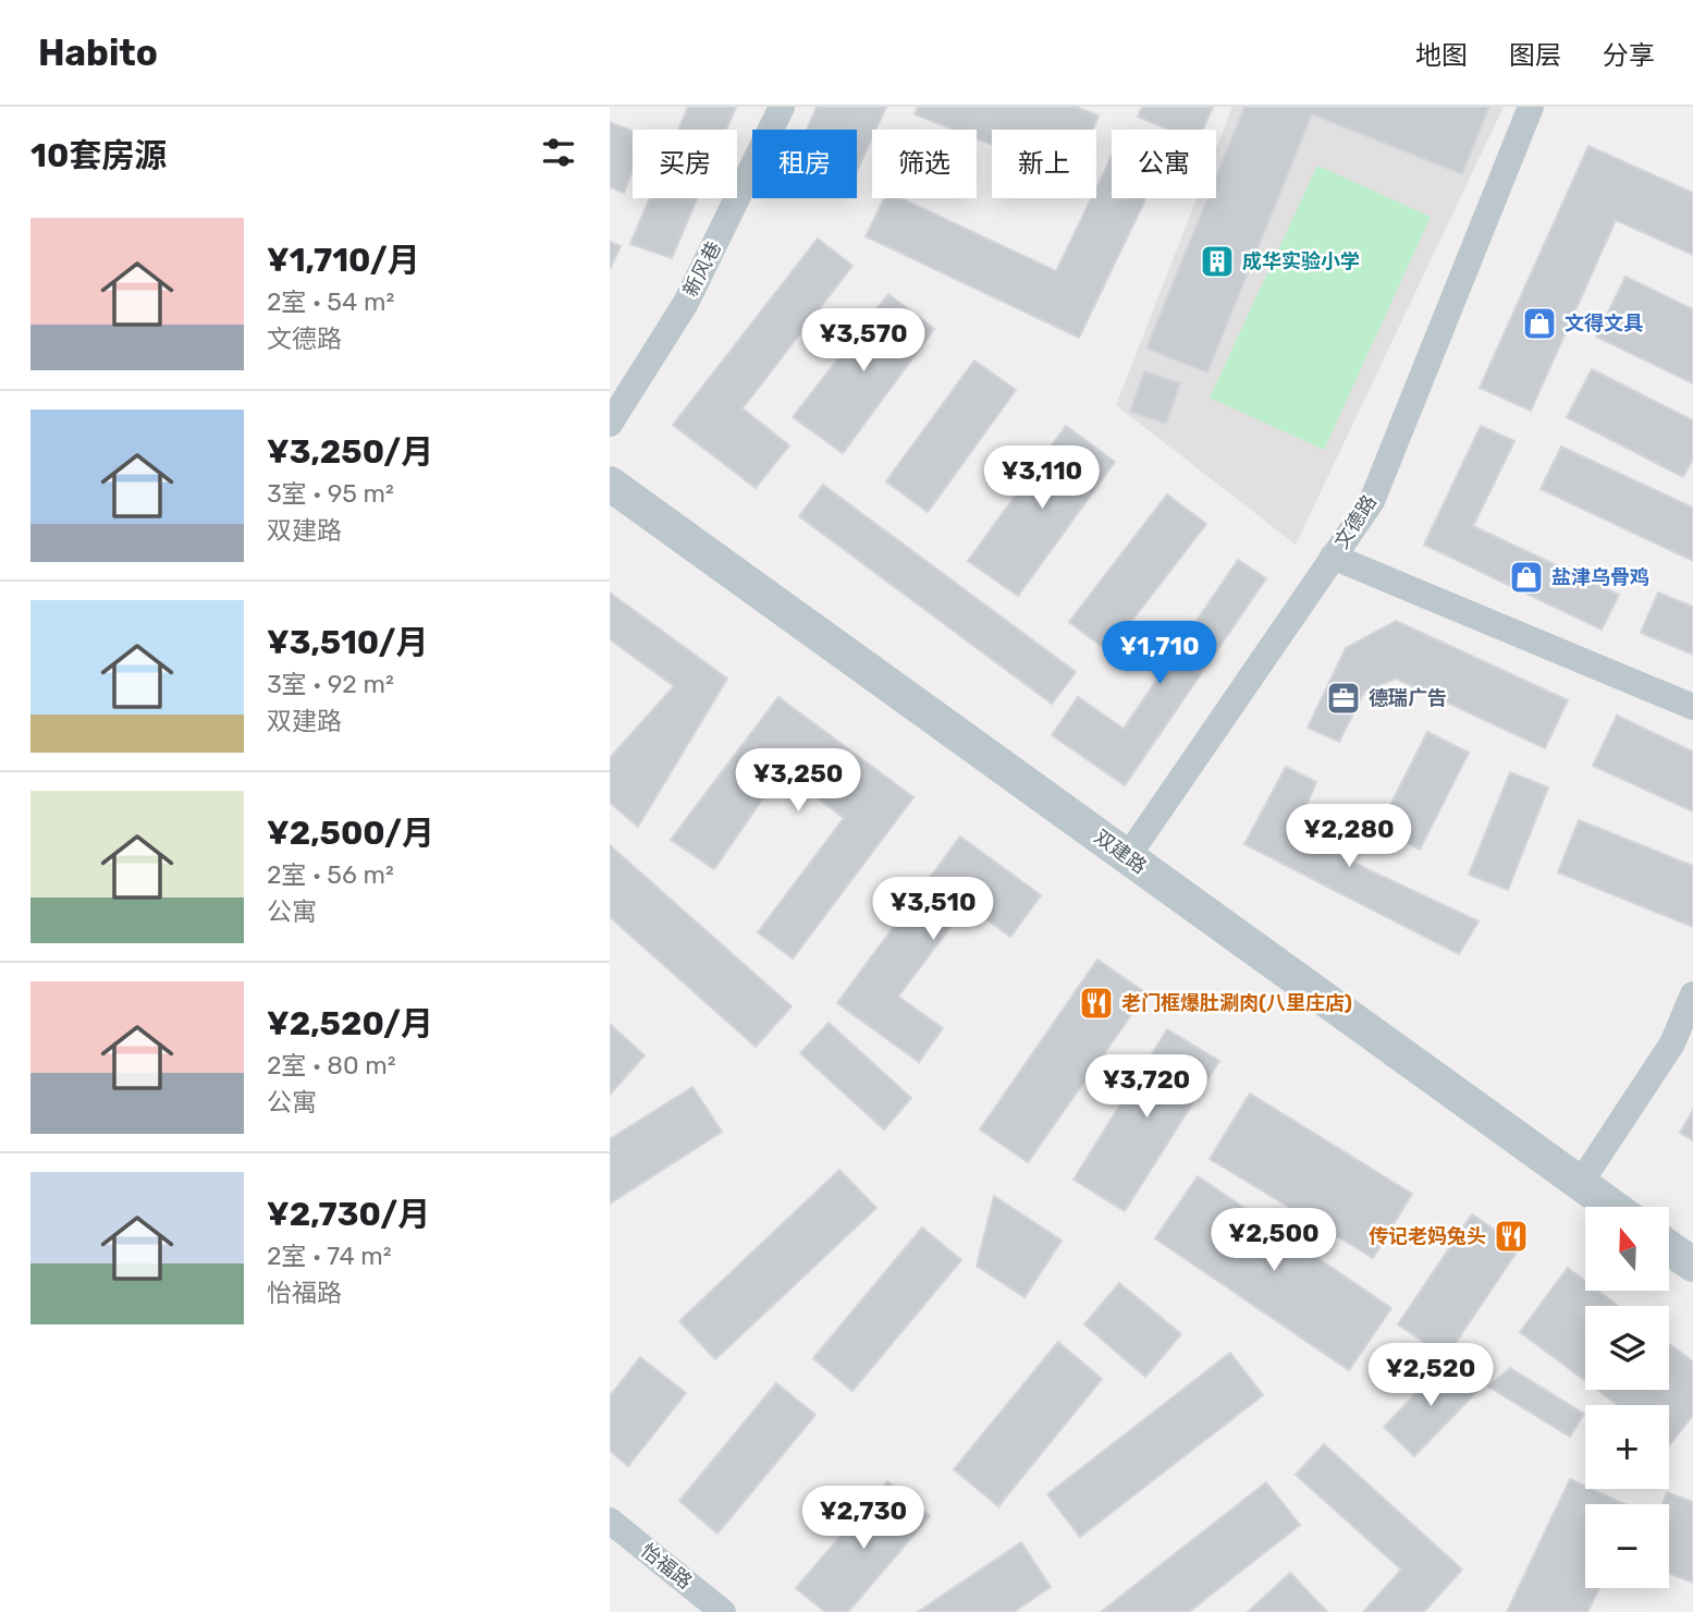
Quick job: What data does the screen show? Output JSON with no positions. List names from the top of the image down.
{
  "streets": {
    "street": [
      "新风巷",
      "文德路",
      "双建路",
      "怡福路"
    ]
  },
  "crossings": [
    ["文德路", "双建路"]
  ],
  "places": {
    "building": ["成华实验小学"],
    "shop": ["文得文具", "盐津乌骨鸡"],
    "office": ["德瑞广告"],
    "restaurant": ["老门框爆肚涮肉(八里庄店)", "传记老妈兔头"]
  },
  "north": "top",
  "page": {
    "header": "Habito",
    "nav": ["地图", "图层", "分享"],
    "heading": "10套房源",
    "chip": [
      "买房",
      "租房",
      "筛选",
      "新上",
      "公寓"
    ],
    "list": [
      {
        "name": "¥1,710/月",
        "note": "2室 · 54 m² · 文德路"
      },
      {
        "name": "¥3,250/月",
        "note": "3室 · 95 m² · 双建路"
      },
      {
        "name": "¥3,510/月",
        "note": "3室 · 92 m² · 双建路"
      },
      {
        "name": "¥2,500/月",
        "note": "2室 · 56 m² · 公寓"
      },
      {
        "name": "¥2,520/月",
        "note": "2室 · 80 m² · 公寓"
      },
      {
        "name": "¥2,730/月",
        "note": "2室 · 74 m² · 怡福路"
      }
    ],
    "price": [
      "¥3,570",
      "¥3,110",
      "¥1,710",
      "¥3,250",
      "¥2,280",
      "¥3,510",
      "¥3,720",
      "¥2,500",
      "¥2,520",
      "¥2,730"
    ],
    "map_buttons": ["+", "−"]
  }
}
